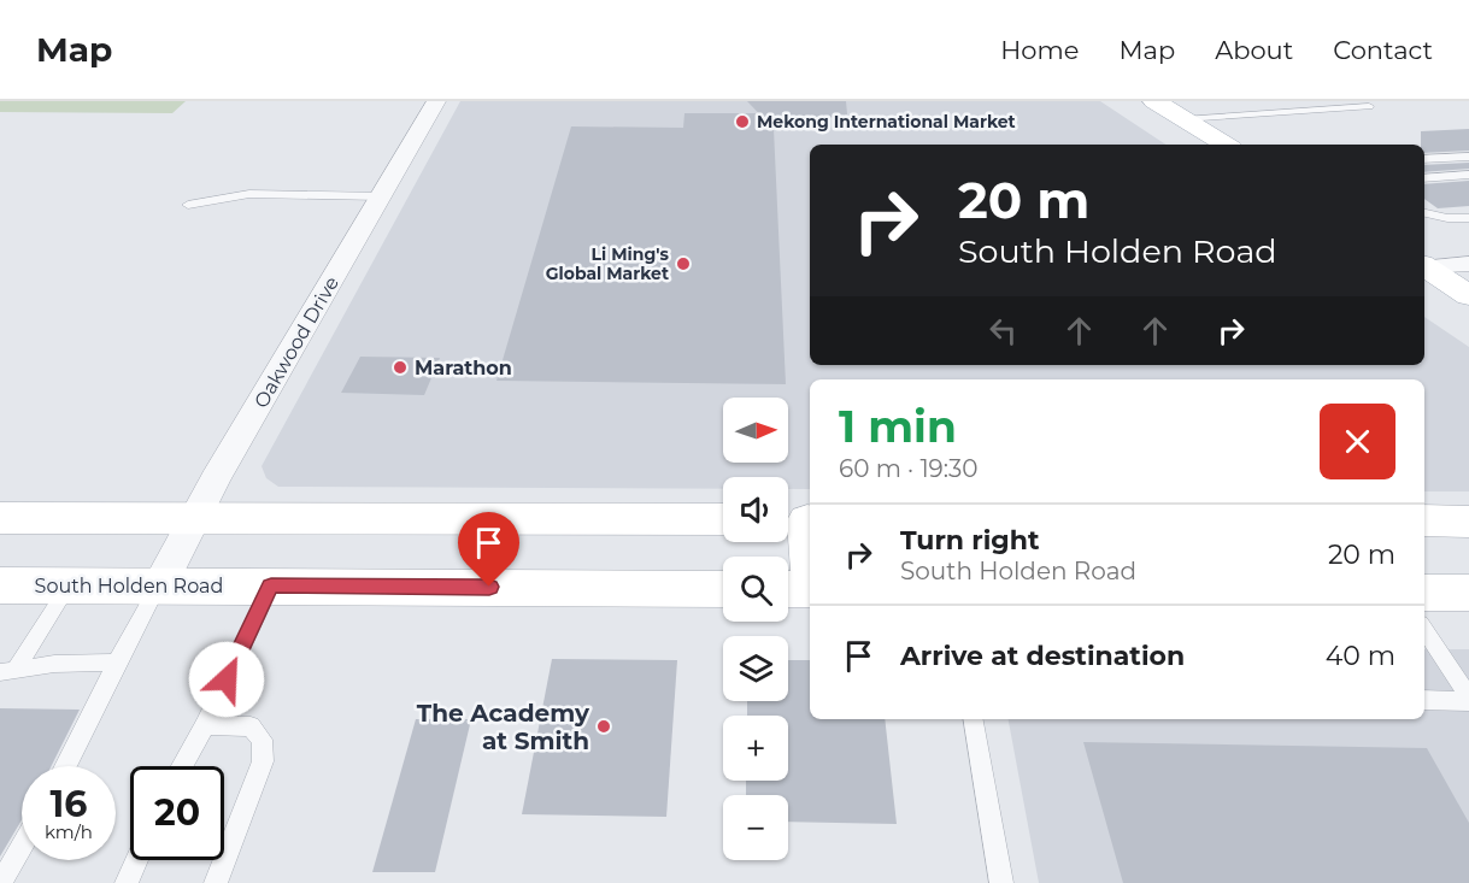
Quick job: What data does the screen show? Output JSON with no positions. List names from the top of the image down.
{
  "streets": {
    "main road": ["South Holden Road"],
    "street": ["Oakwood Drive"]
  },
  "crossings": [
    ["Oakwood Drive", "South Holden Road"]
  ],
  "places": [
    "Mekong International Market",
    "Li Ming's Global Market",
    "Marathon",
    "The Academy at Smith"
  ],
  "north": "right",
  "page": {
    "header": "Map",
    "nav": [
      "Home",
      "Map",
      "About",
      "Contact"
    ],
    "turn": ["20 m", "South Holden Road"],
    "heading": ["1 min", "60 m · 19:30"],
    "map_buttons": ["+", "−"],
    "list": [
      {
        "name": "Turn right",
        "note": "South Holden Road",
        "value": "20 m"
      },
      {
        "name": "Arrive at destination",
        "value": "40 m"
      }
    ],
    "speed": "16 km/h",
    "limit": "20"
  }
}
